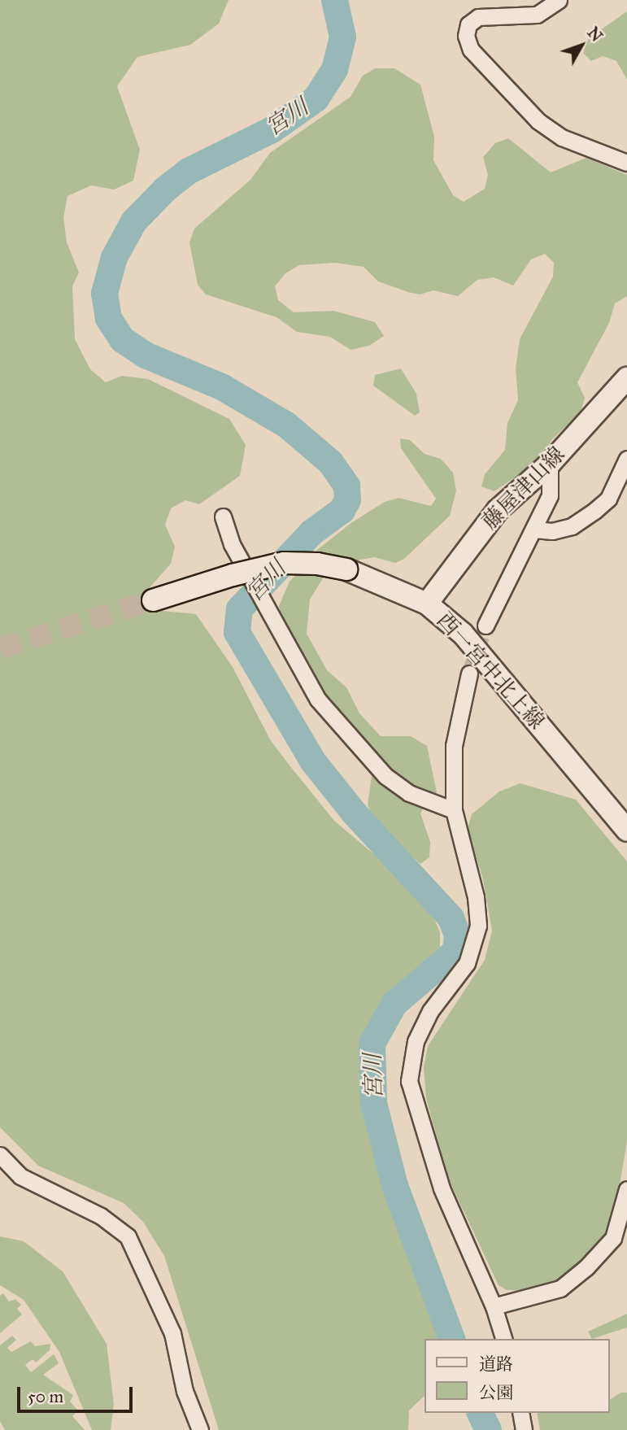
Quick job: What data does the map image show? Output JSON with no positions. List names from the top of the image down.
{
  "streets": {
    "main road": ["藤屋津山線", "西一宮中北上線"]
  },
  "crossings": [
    ["藤屋津山線", "西一宮中北上線"]
  ],
  "water": ["宮川"],
  "legend": ["道路", "公園"],
  "scale_bar": "50 m",
  "north": "top right"
}
